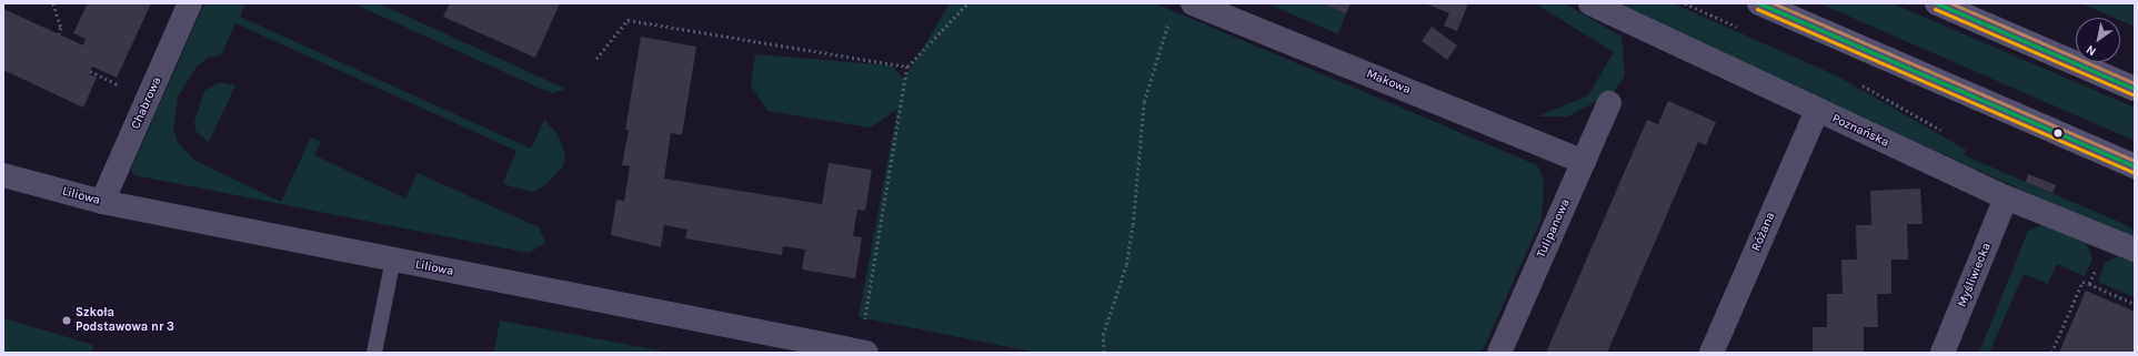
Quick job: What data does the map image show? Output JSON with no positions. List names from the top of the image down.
{
  "streets": {
    "street": [
      "Makowa",
      "Chabrowa",
      "Poznańska",
      "Liliowa",
      "Tulipanowa",
      "Różana",
      "Myśliwiecka"
    ]
  },
  "crossings": [
    ["Makowa", "Tulipanowa"],
    ["Chabrowa", "Liliowa"],
    ["Poznańska", "Różana"],
    ["Poznańska", "Myśliwiecka"]
  ],
  "places": ["Szkoła Podstawowa nr 3"],
  "north": "bottom left"
}
